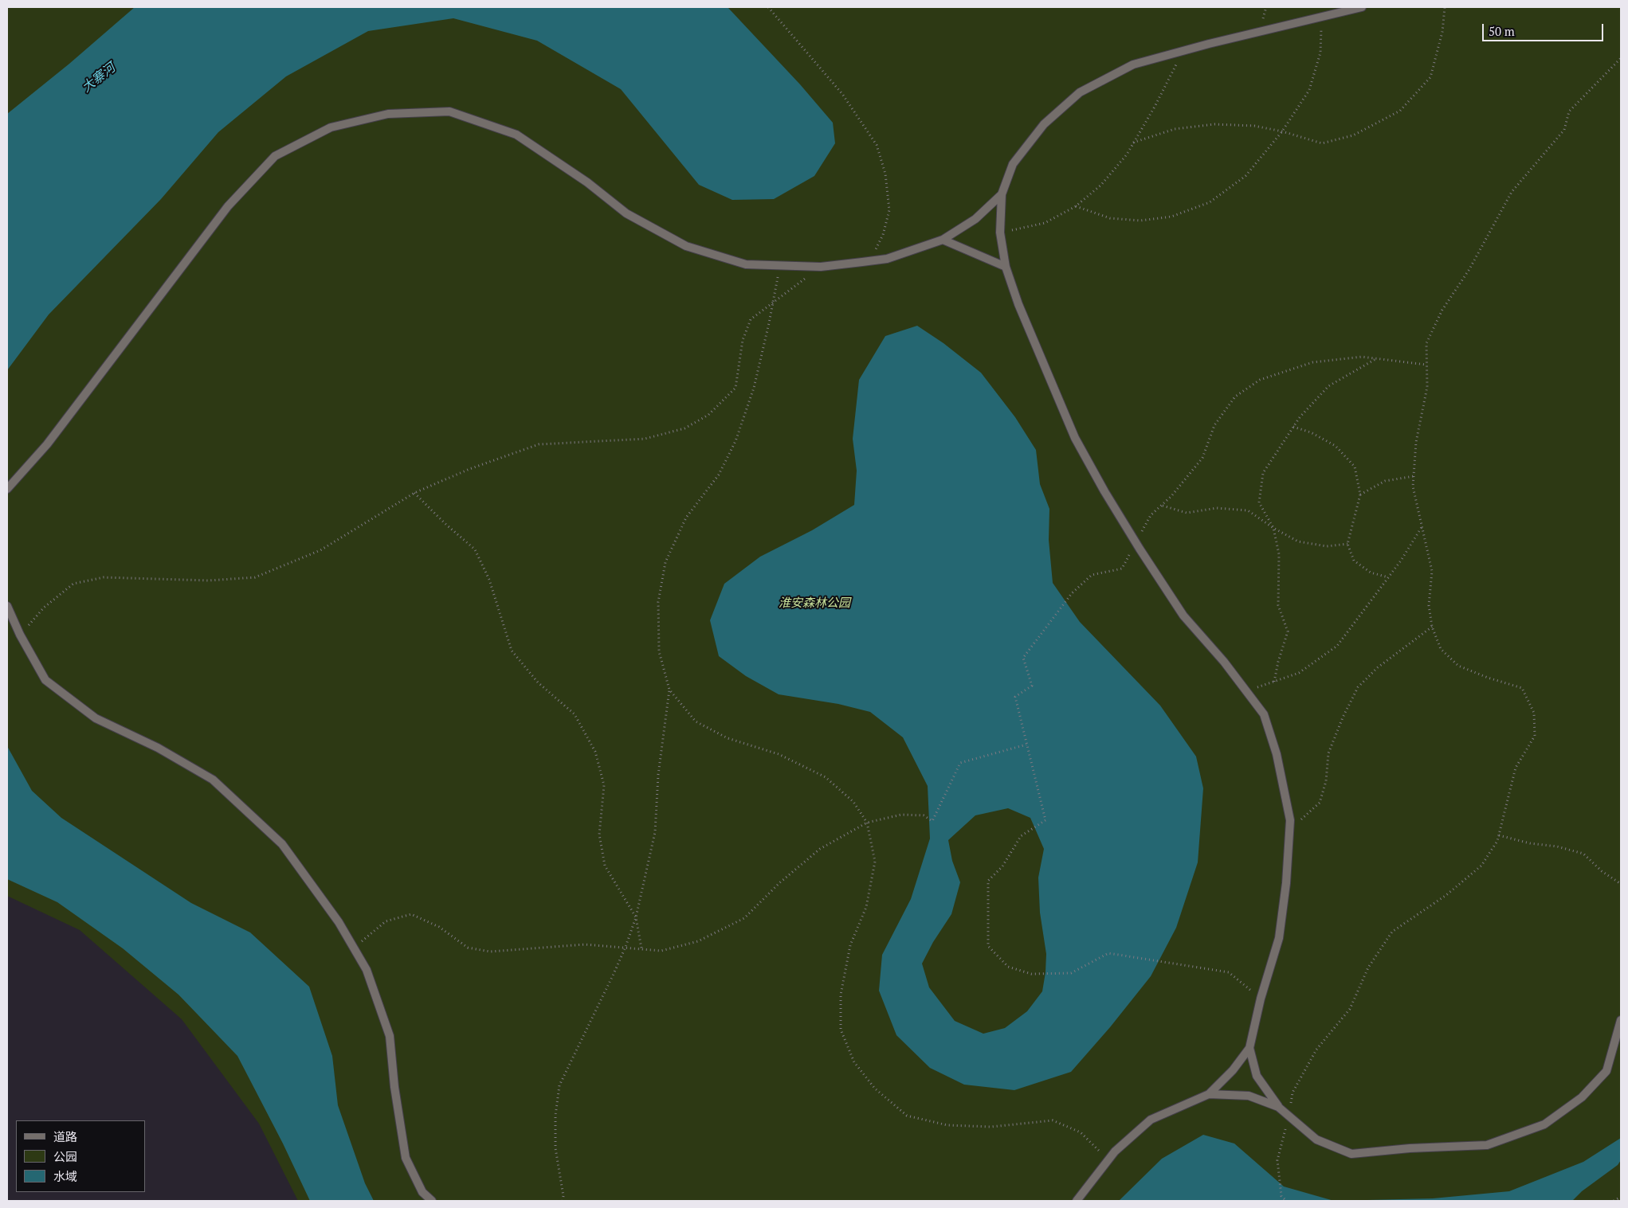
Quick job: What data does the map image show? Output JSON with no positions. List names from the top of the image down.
{
  "water": ["大寨河"],
  "parks": ["淮安森林公园"],
  "legend": ["道路", "公园", "水域"],
  "scale_bar": "50 m"
}
